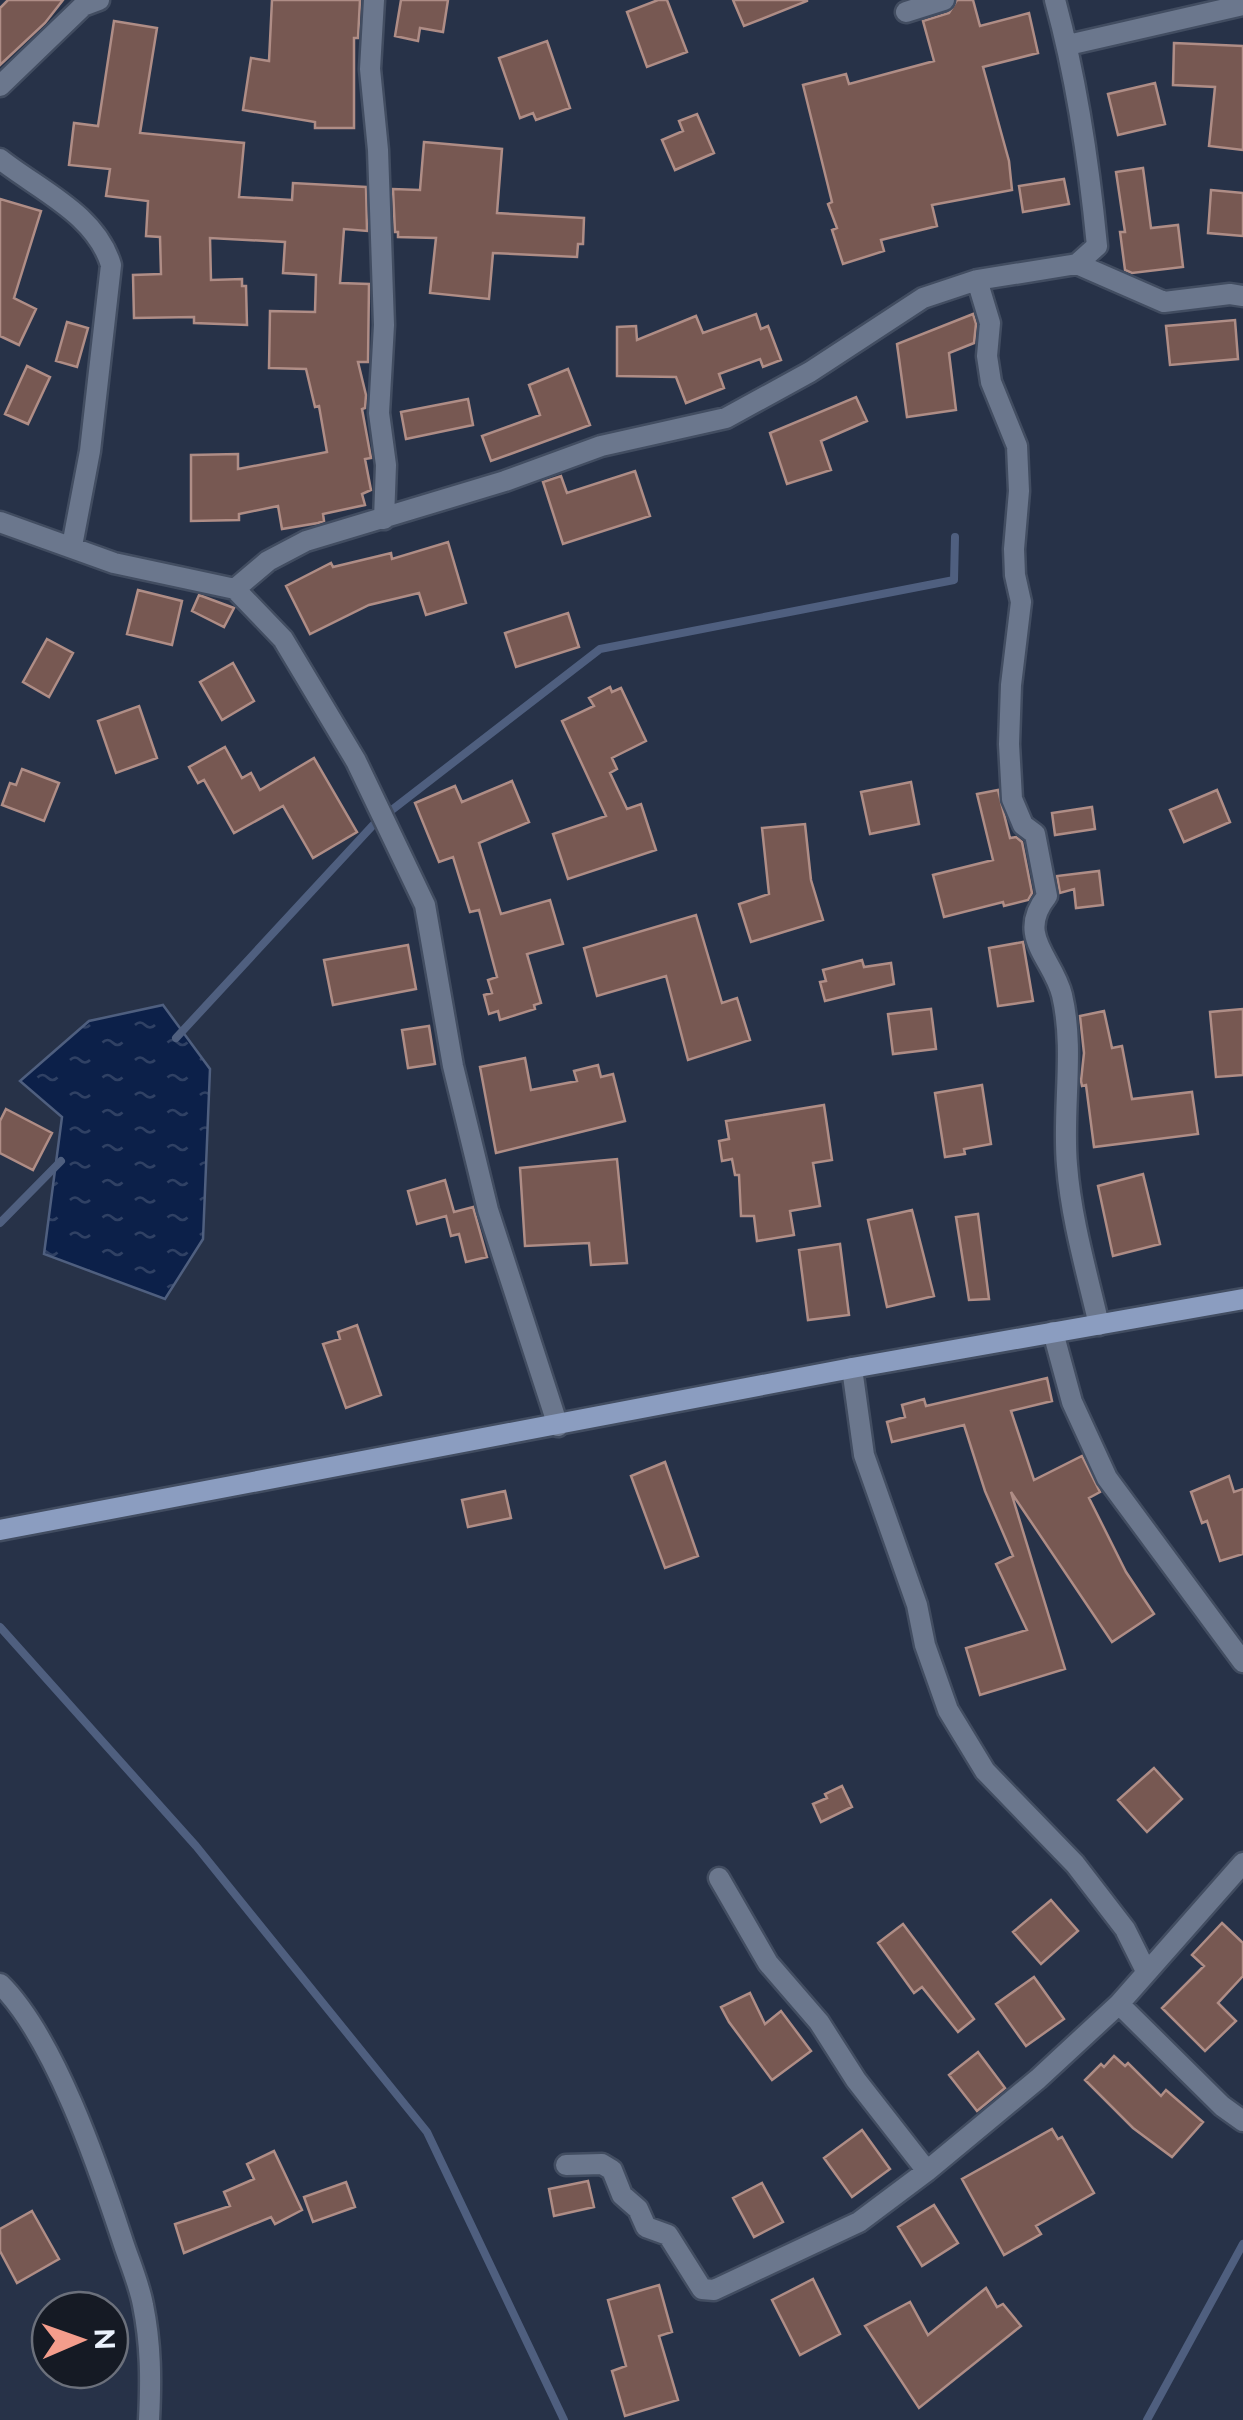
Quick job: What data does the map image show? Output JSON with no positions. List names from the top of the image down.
{
  "north": "right"
}
